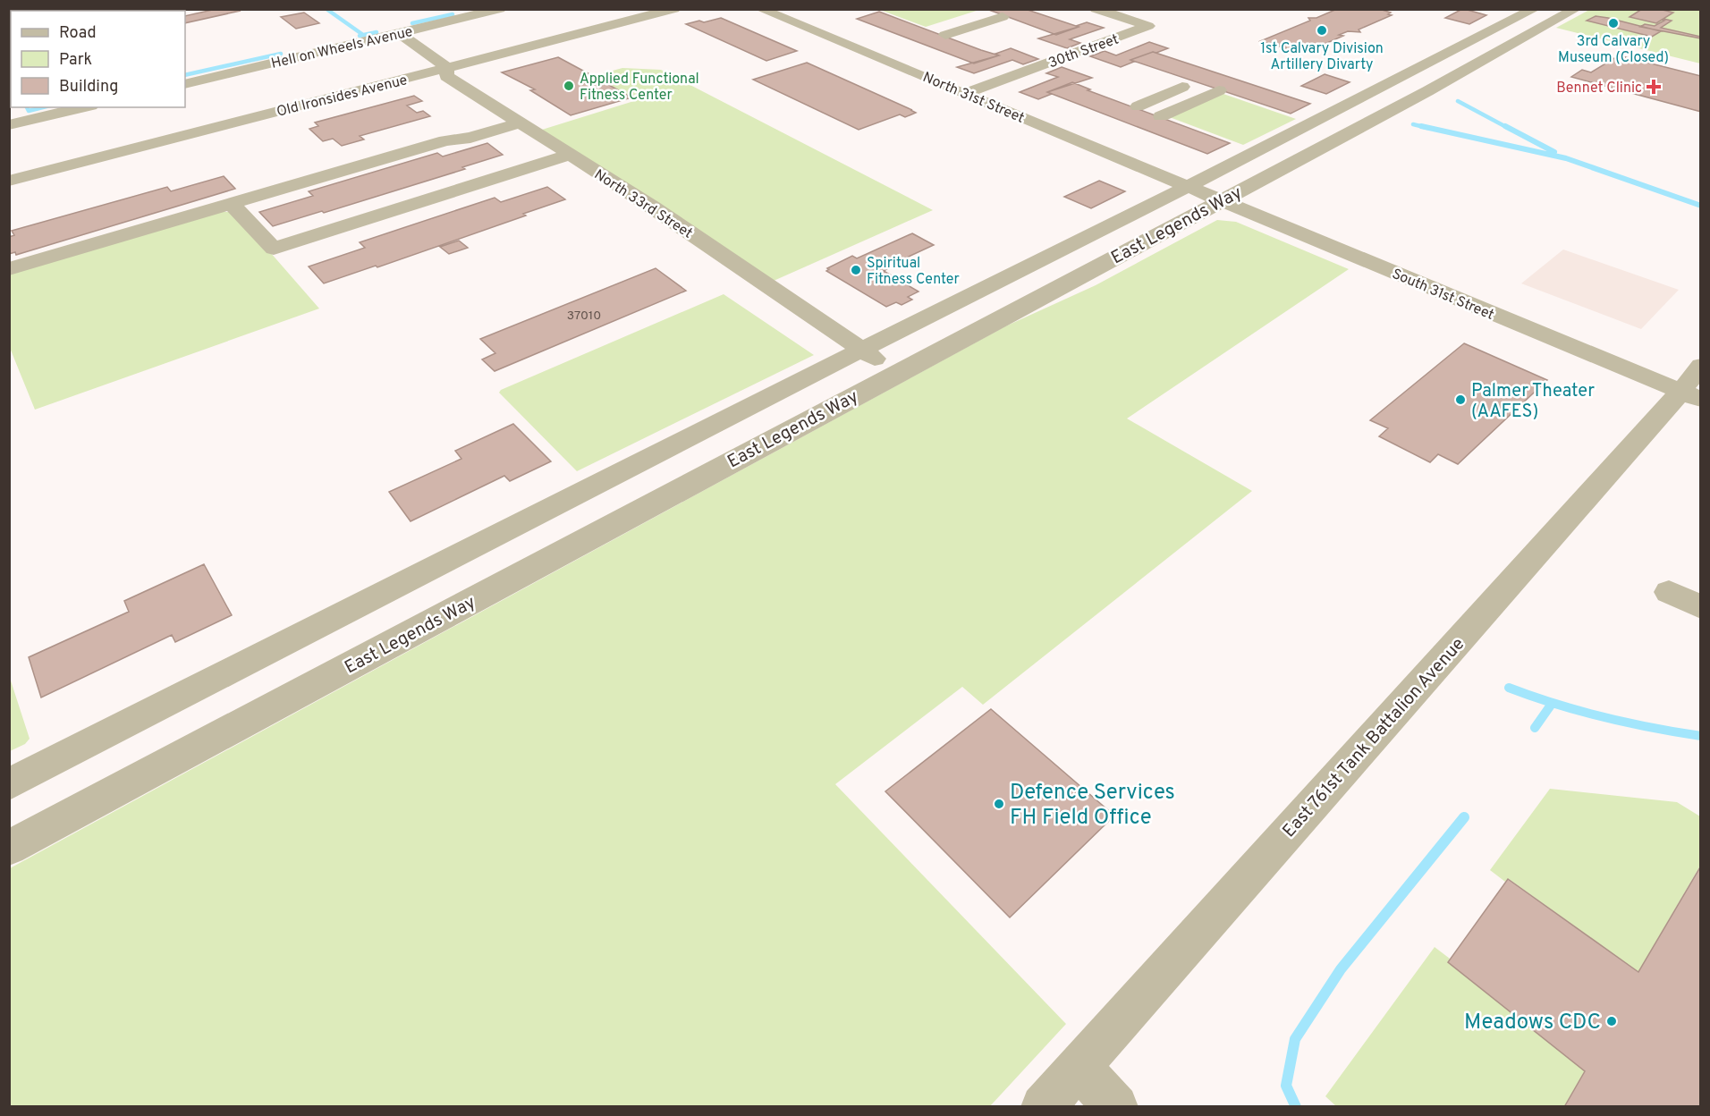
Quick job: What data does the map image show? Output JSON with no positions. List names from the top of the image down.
{
  "streets": {
    "street": [
      "Hell on Wheels Avenue",
      "30th Street",
      "Old Ironsides Avenue",
      "North 31st Street",
      "North 33rd Street",
      "East Legends Way",
      "South 31st Street",
      "East 761st Tank Battalion Avenue"
    ]
  },
  "crossings": [
    ["Hell on Wheels Avenue", "North 33rd Street"],
    ["30th Street", "North 31st Street"],
    ["Old Ironsides Avenue", "North 33rd Street"],
    ["North 31st Street", "East Legends Way"],
    ["North 31st Street", "South 31st Street"],
    ["North 33rd Street", "East Legends Way"],
    ["East Legends Way", "South 31st Street"],
    ["South 31st Street", "East 761st Tank Battalion Avenue"]
  ],
  "places": {
    "other": [
      "3rd Calvary Museum (Closed)",
      "1st Calvary Division Artillery Divarty",
      "Applied Functional Fitness Center",
      "Spiritual Fitness Center",
      "Palmer Theater (AAFES)",
      "Defence Services FH Field Office",
      "Meadows CDC"
    ],
    "health": ["Bennet Clinic"]
  },
  "house_numbers": ["37010"],
  "legend": ["Road", "Park", "Building"]
}
